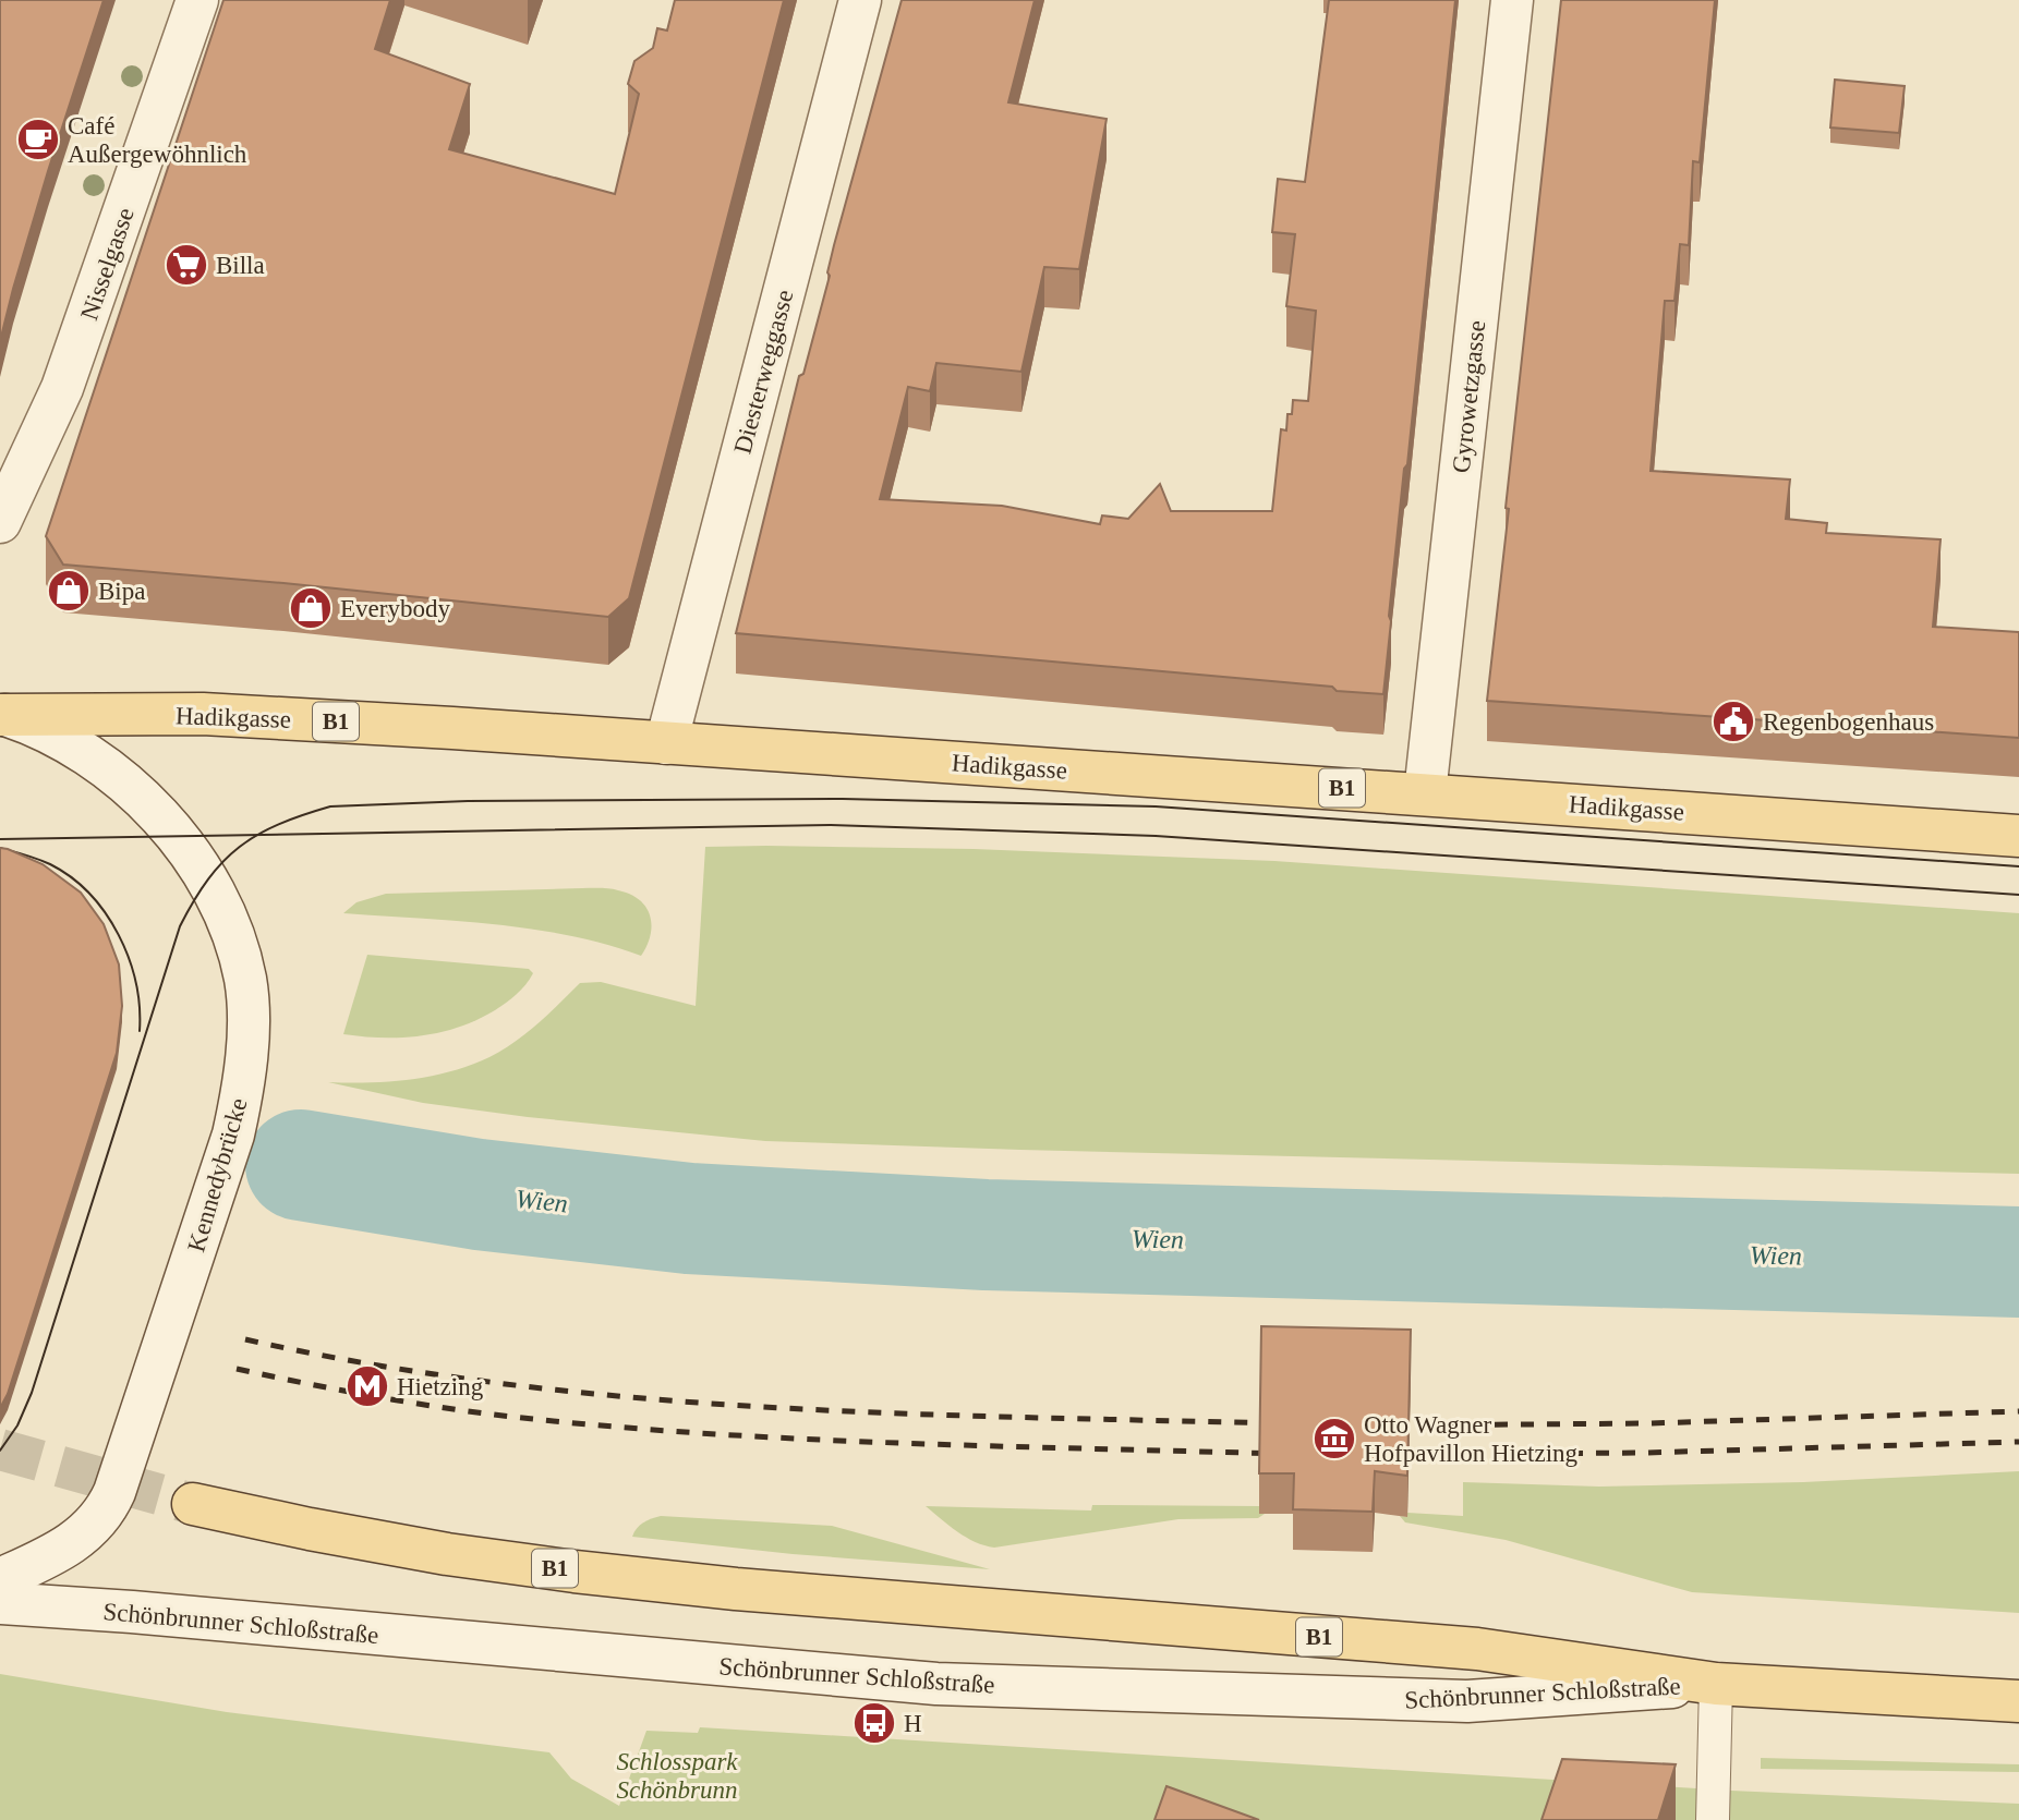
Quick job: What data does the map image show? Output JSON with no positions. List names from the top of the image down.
{
  "streets": {
    "main road": [
      "Nisselgasse",
      "Diesterweggasse",
      "Gyrowetzgasse",
      "Hadikgasse",
      "B1",
      "Kennedybrücke",
      "Schönbrunner Schloßstraße"
    ]
  },
  "crossings": [
    ["Diesterweggasse", "Hadikgasse"],
    ["Gyrowetzgasse", "Hadikgasse"],
    ["Hadikgasse", "Kennedybrücke"]
  ],
  "water": ["Wien"],
  "parks": ["Schlosspark Schönbrunn"],
  "places": {
    "cafe": ["Café Außergewöhnlich"],
    "supermarket": ["Billa"],
    "shop": ["Bipa", "Everybody"],
    "public building": ["Regenbogenhaus"],
    "metro station": ["Hietzing"],
    "museum": ["Otto Wagner Hofpavillon Hietzing"],
    "bus stop": ["H"]
  }
}
